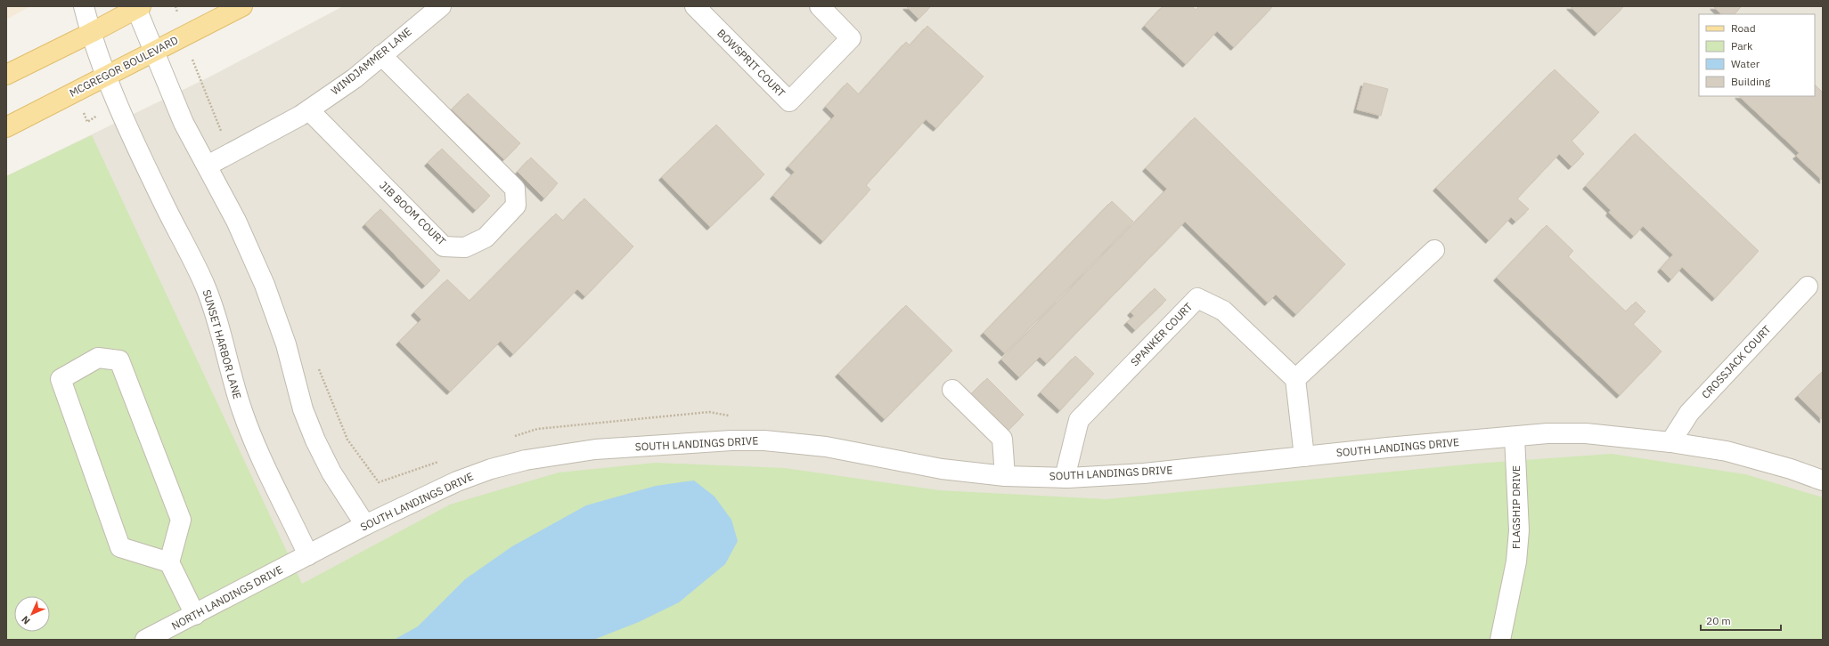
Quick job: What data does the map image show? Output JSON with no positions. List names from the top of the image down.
{
  "streets": {
    "main road": ["MCGREGOR BOULEVARD"],
    "street": [
      "WINDJAMMER LANE",
      "BOWSPRIT COURT",
      "JIB BOOM COURT",
      "SPANKER COURT",
      "SUNSET HARBOR LANE",
      "CROSSJACK COURT",
      "SOUTH LANDINGS DRIVE",
      "FLAGSHIP DRIVE",
      "NORTH LANDINGS DRIVE"
    ]
  },
  "crossings": [
    ["WINDJAMMER LANE", "JIB BOOM COURT"],
    ["MCGREGOR BOULEVARD", "SUNSET HARBOR LANE"],
    ["SPANKER COURT", "SOUTH LANDINGS DRIVE"],
    ["SUNSET HARBOR LANE", "SOUTH LANDINGS DRIVE"],
    ["SUNSET HARBOR LANE", "NORTH LANDINGS DRIVE"],
    ["CROSSJACK COURT", "SOUTH LANDINGS DRIVE"],
    ["SOUTH LANDINGS DRIVE", "FLAGSHIP DRIVE"],
    ["SOUTH LANDINGS DRIVE", "NORTH LANDINGS DRIVE"]
  ],
  "legend": [
    "Road",
    "Park",
    "Water",
    "Building"
  ],
  "scale_bar": "20 m",
  "north": "bottom left"
}
